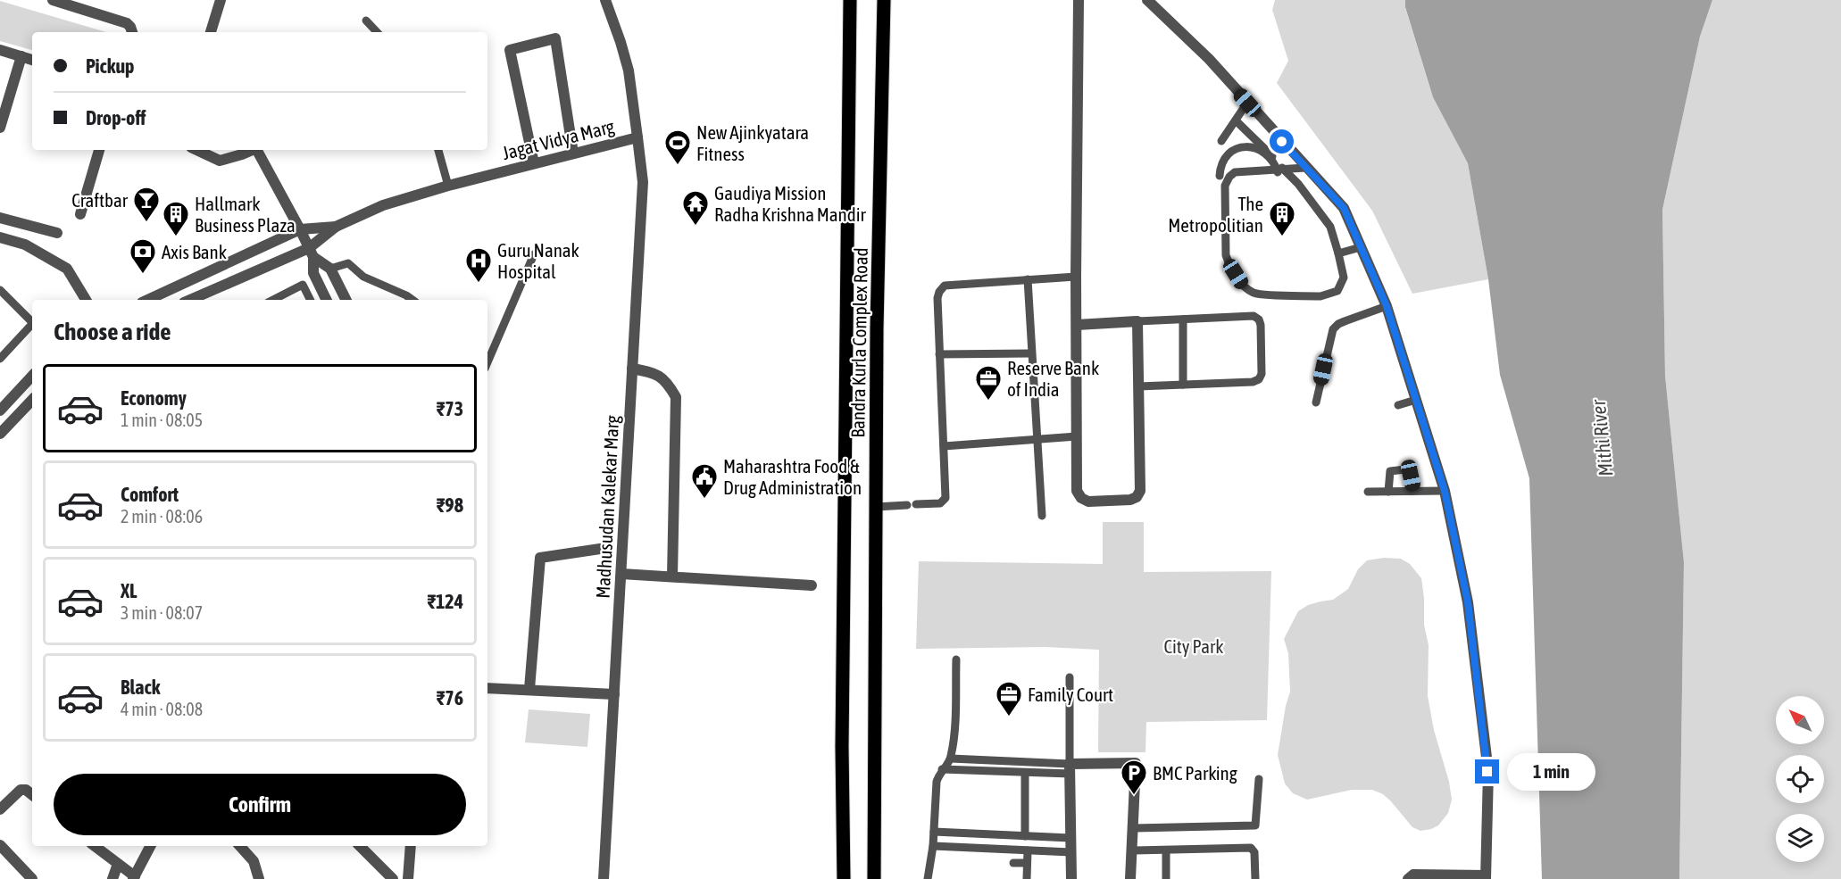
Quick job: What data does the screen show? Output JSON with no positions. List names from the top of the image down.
{
  "streets": {
    "main road": ["Bandra Kurla Complex Road"],
    "street": ["Jagat Vidya Marg", "Madhusudan Kalekar Marg"]
  },
  "crossings": [
    ["Jagat Vidya Marg", "Madhusudan Kalekar Marg"]
  ],
  "water": ["Mithi River"],
  "parks": ["City Park"],
  "places": {
    "sports": ["New Ajinkyatara Fitness"],
    "bar": ["Craftbar"],
    "temple": ["Gaudiya Mission Radha Krishna Mandir"],
    "building": ["Hallmark Business Plaza", "The Metropolitian"],
    "bank": ["Axis Bank"],
    "hospital": ["Guru Nanak Hospital"],
    "office": ["Reserve Bank of India", "Family Court"],
    "public building": ["Maharashtra Food & Drug Administration"],
    "parking": ["BMC Parking"]
  },
  "north": "top left",
  "page": {
    "banner": ["Pickup", "Drop-off"],
    "heading": "Choose a ride",
    "list": [
      {
        "name": "Economy",
        "note": "1 min · 08:05",
        "value": "₹73"
      },
      {
        "name": "Comfort",
        "note": "2 min · 08:06",
        "value": "₹98"
      },
      {
        "name": "XL",
        "note": "3 min · 08:07",
        "value": "₹124"
      },
      {
        "name": "Black",
        "note": "4 min · 08:08",
        "value": "₹76"
      }
    ],
    "bubble": "1 min",
    "buttons": "Confirm"
  }
}
